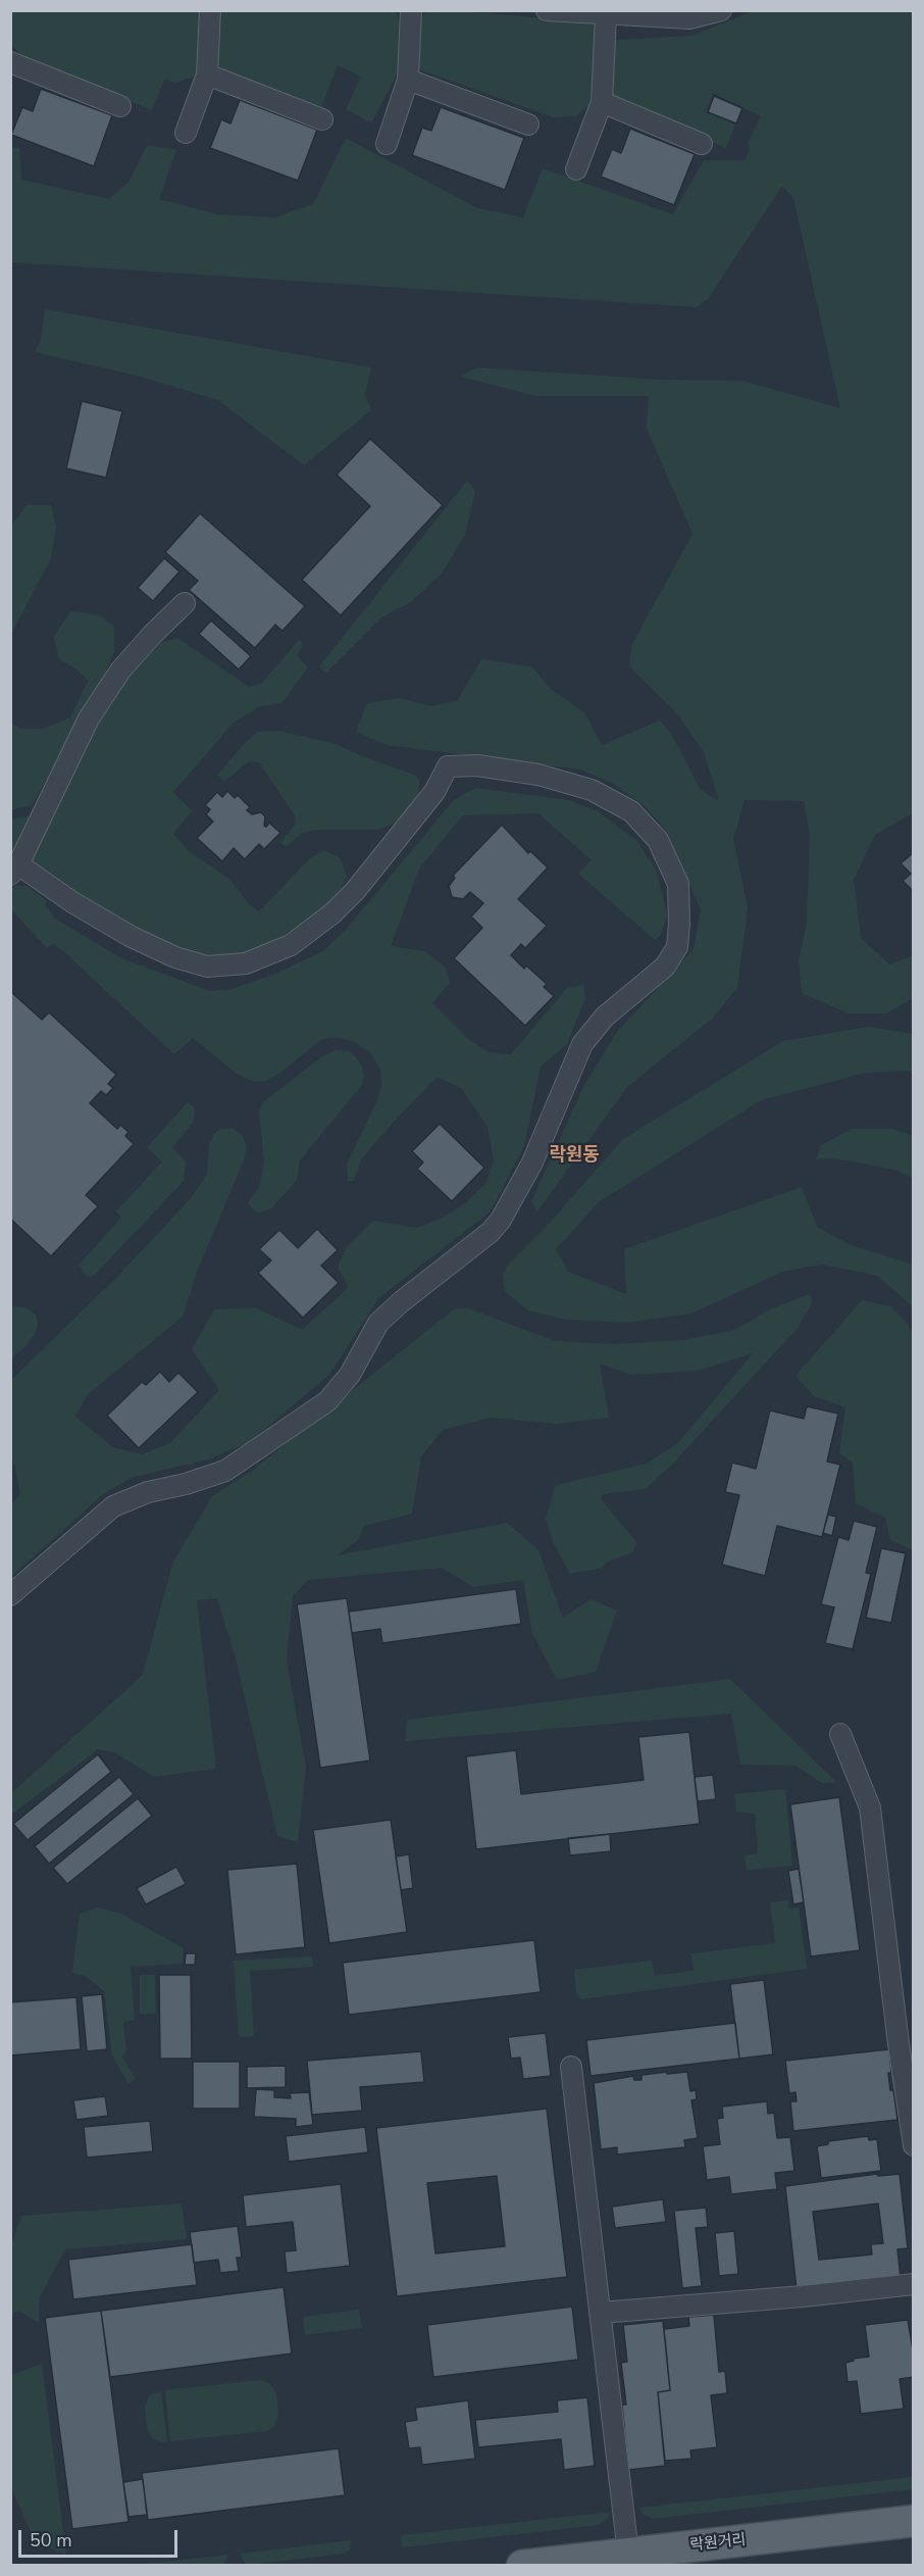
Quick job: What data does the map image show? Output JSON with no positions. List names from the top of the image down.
{
  "streets": {
    "main road": ["락원거리"]
  },
  "districts": ["락원동"],
  "scale_bar": "50 m"
}
